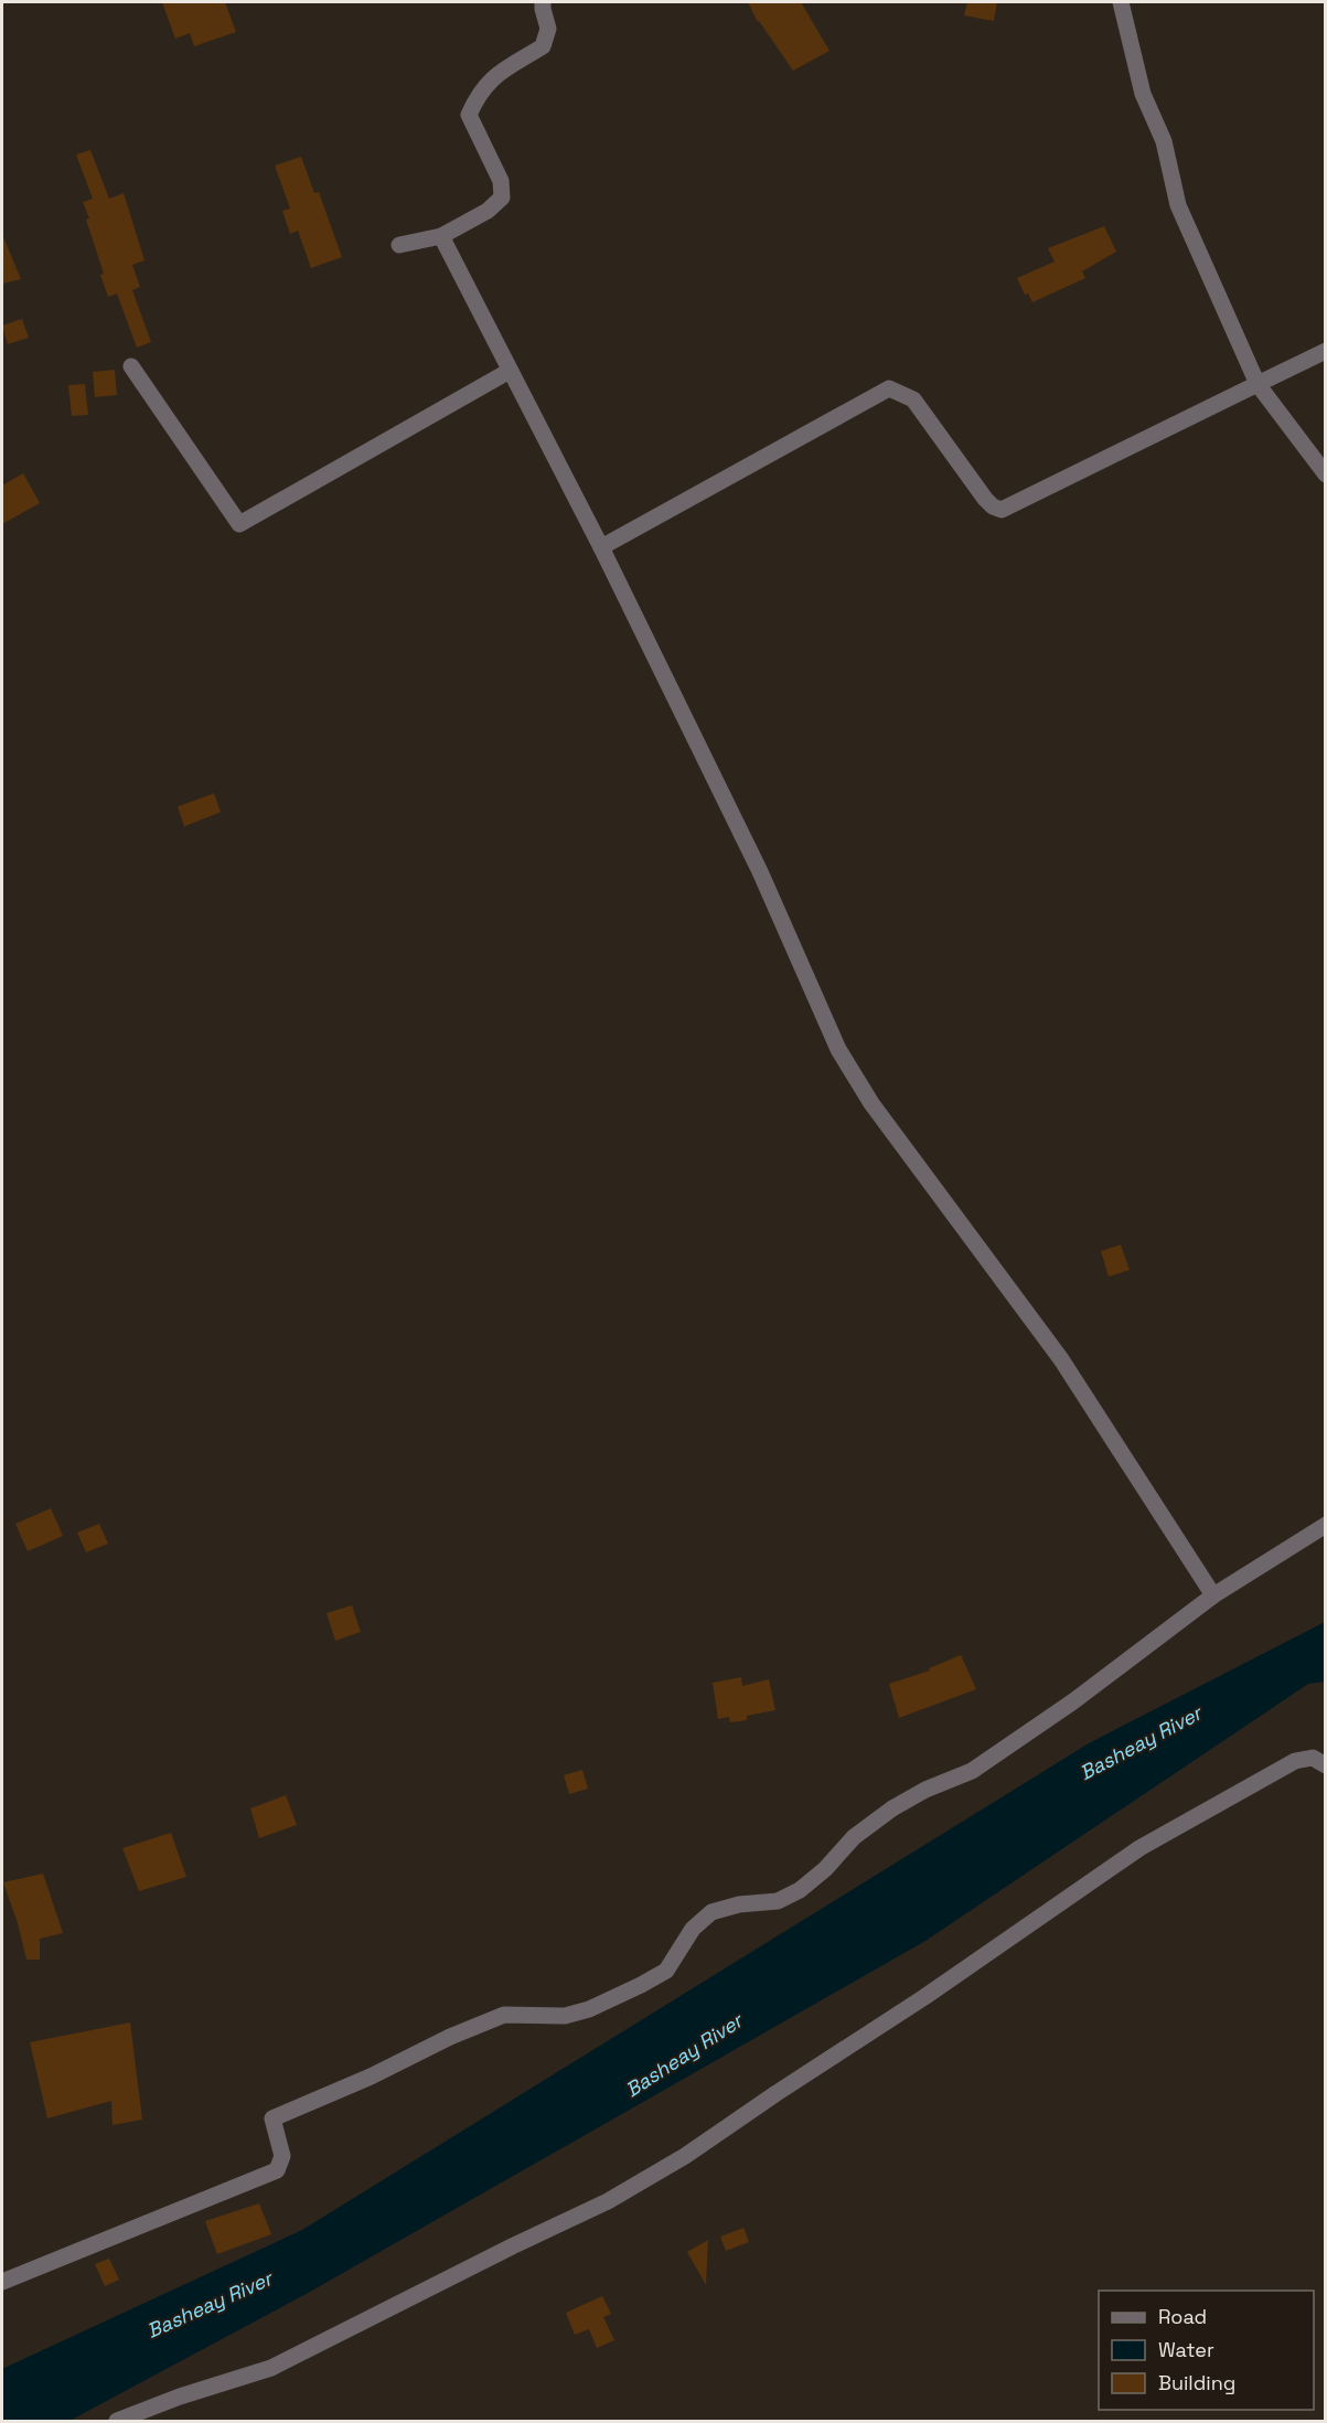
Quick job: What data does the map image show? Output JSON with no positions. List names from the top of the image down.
{
  "water": ["Basheay River"],
  "legend": ["Road", "Water", "Building"]
}
